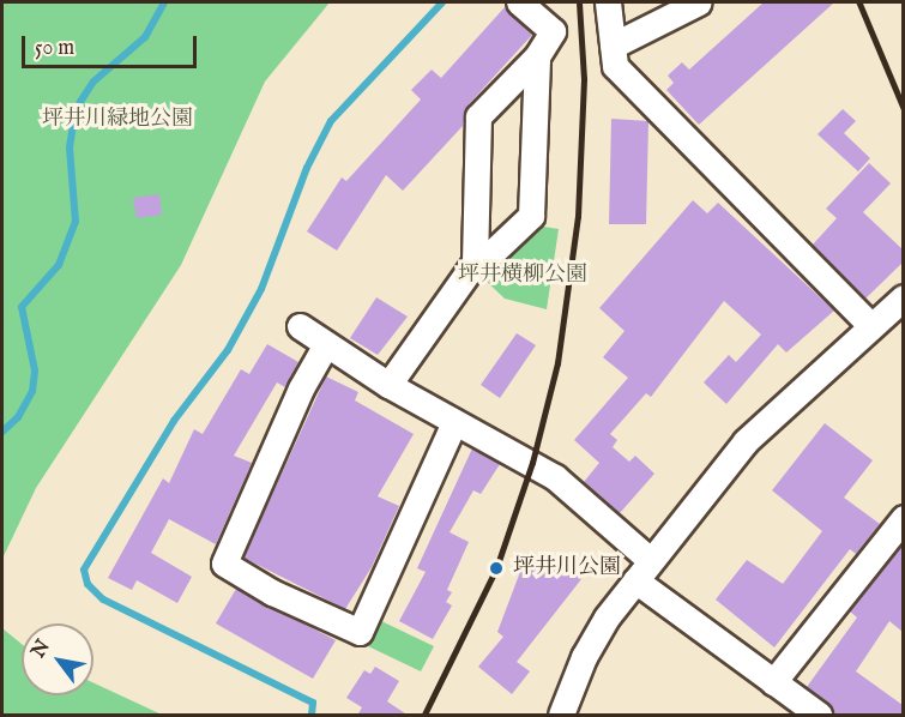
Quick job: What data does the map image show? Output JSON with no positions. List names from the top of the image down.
{
  "parks": ["坪井川緑地公園", "坪井横柳公園"],
  "places": ["坪井川公園"],
  "scale_bar": "50 m",
  "north": "top left"
}
